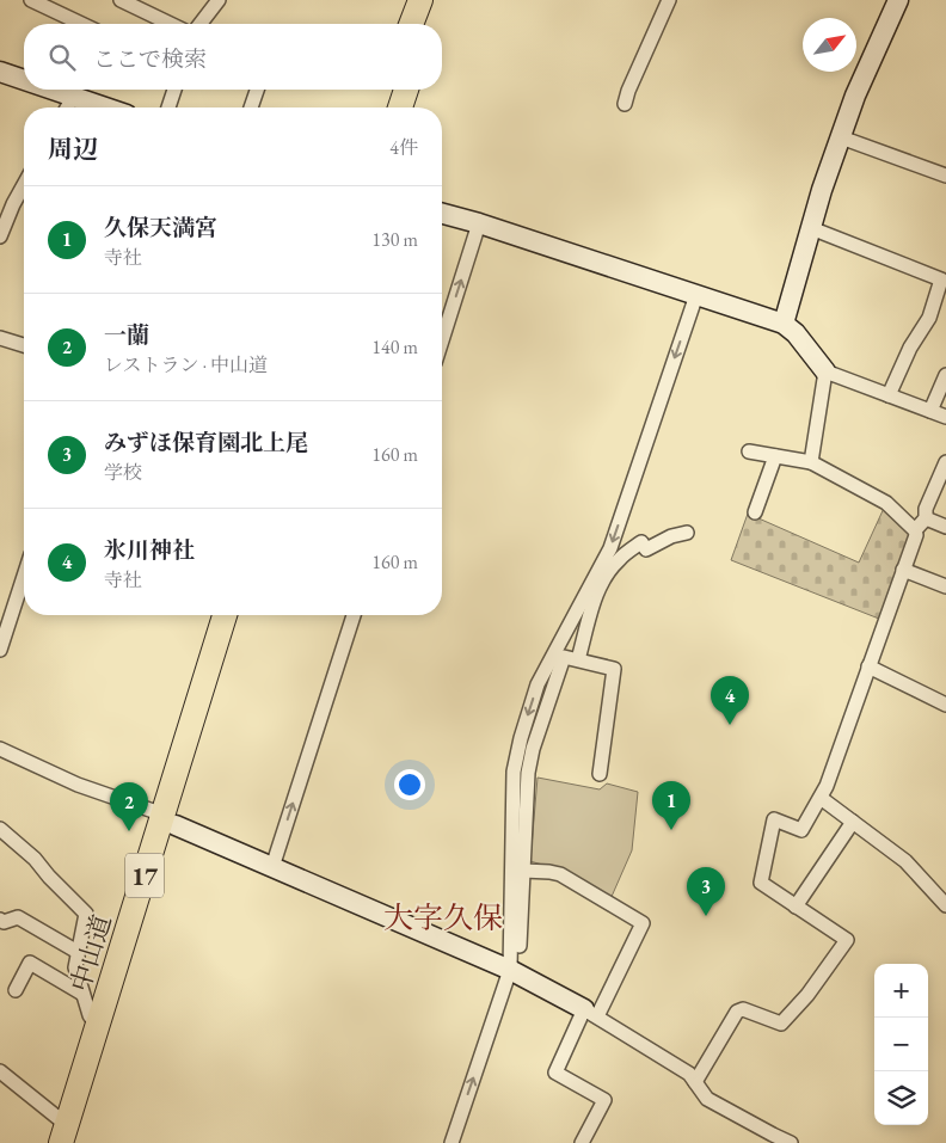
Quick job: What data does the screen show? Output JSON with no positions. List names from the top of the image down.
{
  "streets": {
    "highway": ["17", "中山道"]
  },
  "districts": ["大字久保"],
  "north": "top right",
  "page": {
    "search": "ここで検索",
    "heading": ["周辺", "4件"],
    "list": [
      {
        "mark": "1",
        "name": "久保天満宮",
        "note": "寺社",
        "value": "130 m"
      },
      {
        "mark": "2",
        "name": "一蘭",
        "note": "レストラン · 中山道",
        "value": "140 m"
      },
      {
        "mark": "3",
        "name": "みずほ保育園北上尾",
        "note": "学校",
        "value": "160 m"
      },
      {
        "mark": "4",
        "name": "氷川神社",
        "note": "寺社",
        "value": "160 m"
      }
    ],
    "pins": [
      "4",
      "1",
      "2",
      "3"
    ],
    "map_buttons": ["+", "−"]
  }
}
